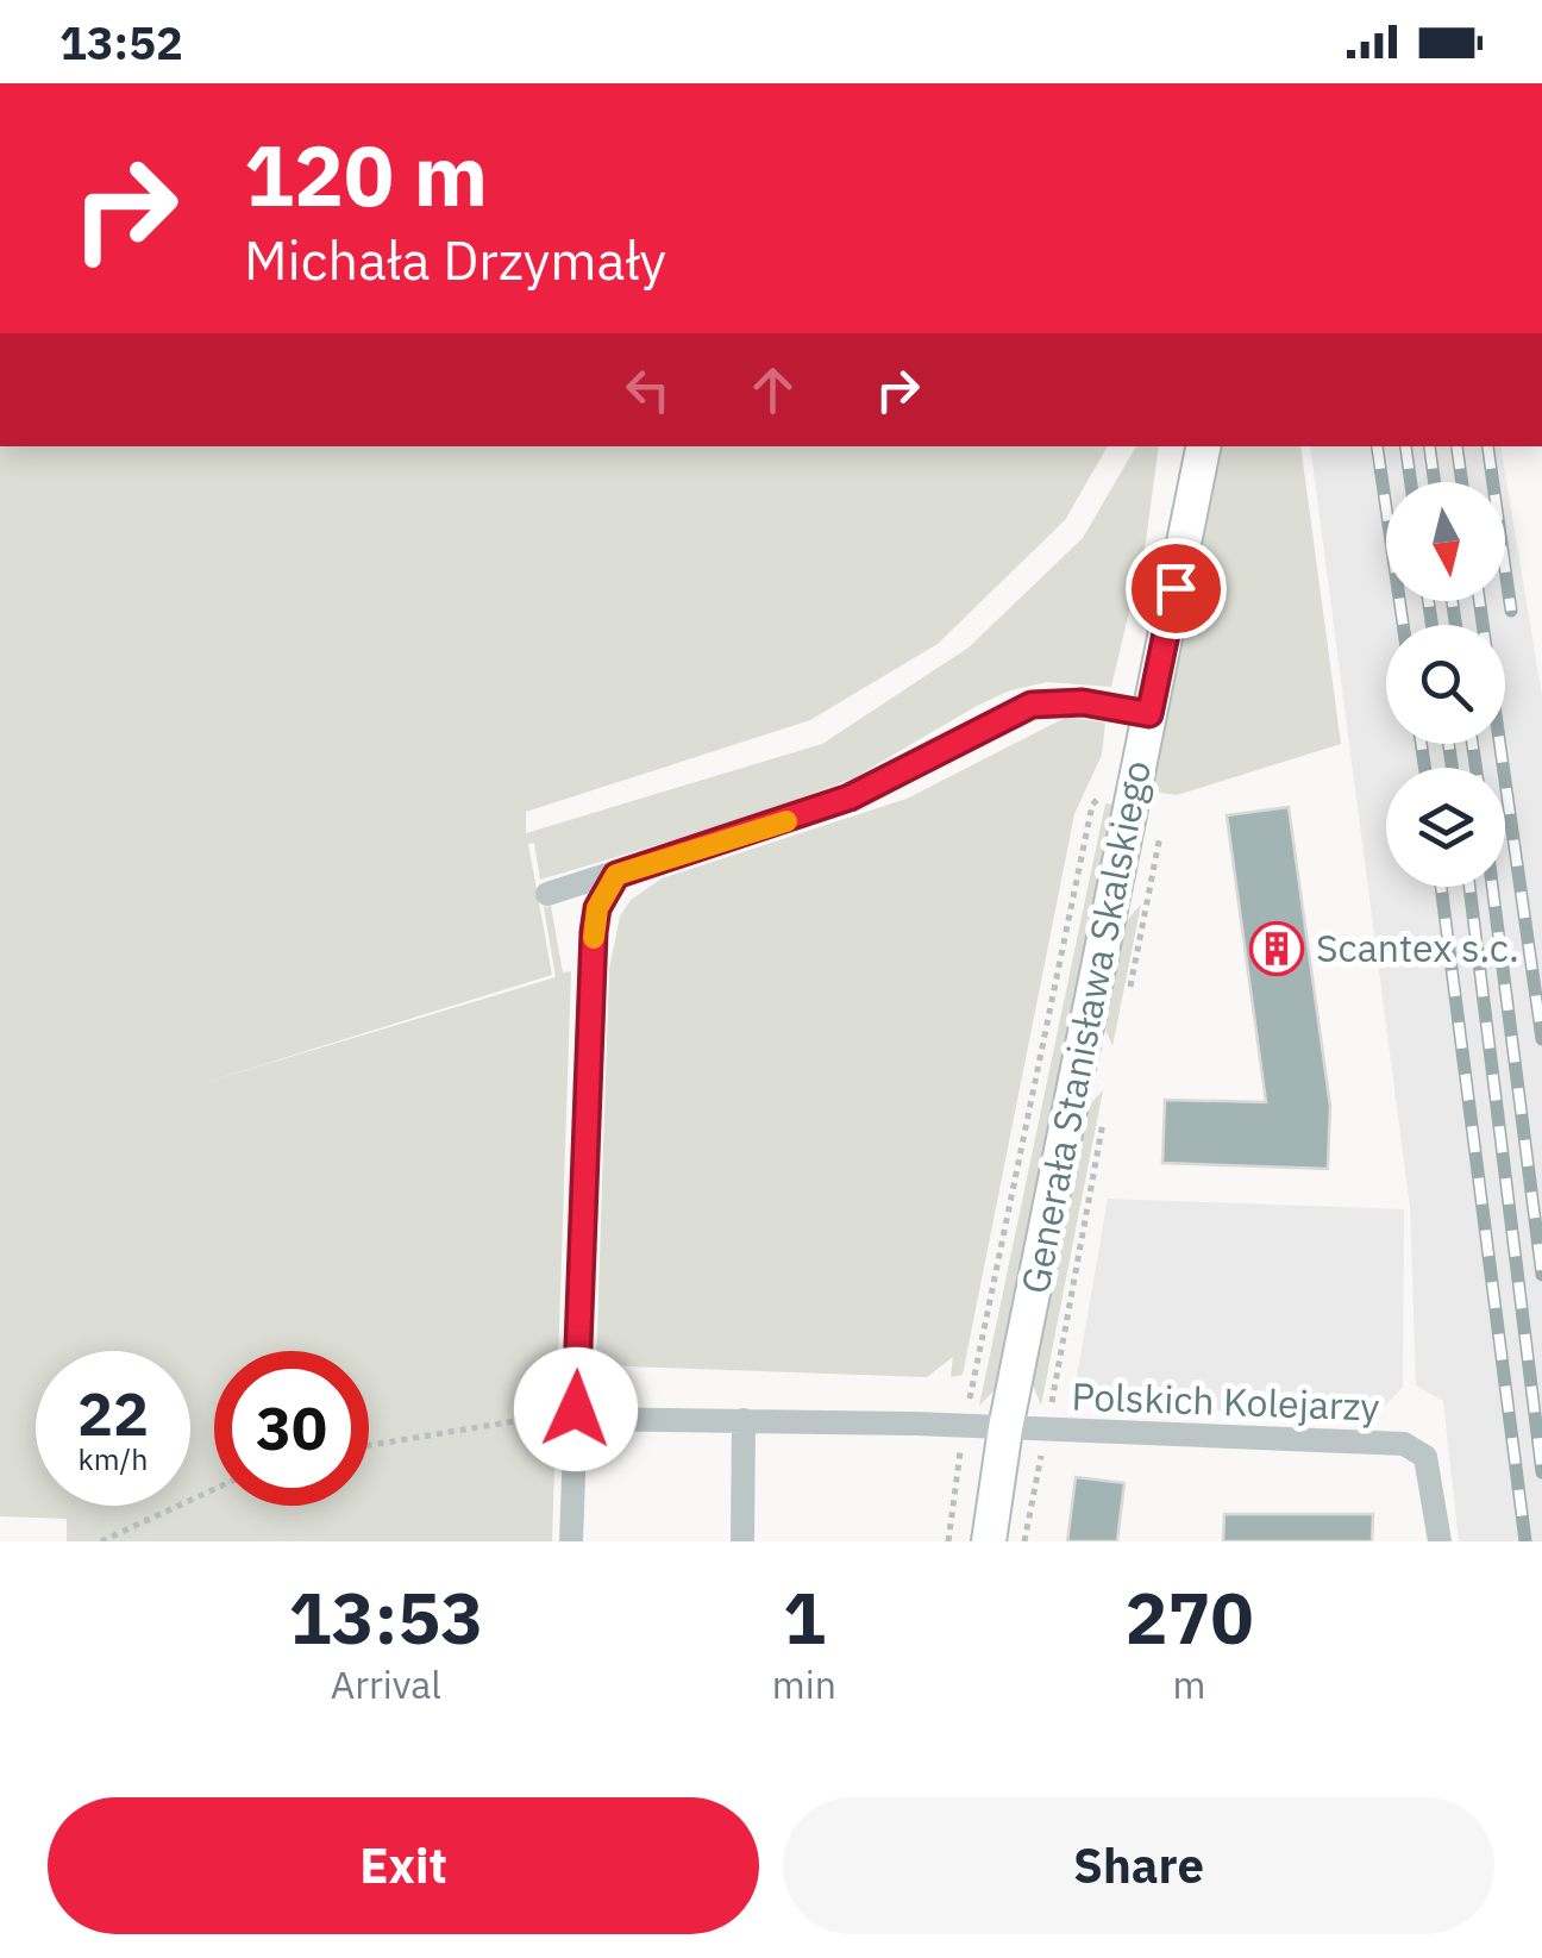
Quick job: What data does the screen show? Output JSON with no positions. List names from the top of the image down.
{
  "streets": {
    "street": ["Generała Stanisława Skalskiego", "Polskich Kolejarzy"]
  },
  "crossings": [
    ["Generała Stanisława Skalskiego", "Polskich Kolejarzy"]
  ],
  "places": {
    "building": ["Scantex s.c."]
  },
  "north": "bottom",
  "page": {
    "status": "13:52",
    "turn": ["120 m", "Michała Drzymały"],
    "speed": "22 km/h",
    "limit": "30",
    "eta": [
      "13:53",
      "Arrival",
      "1",
      "min",
      "270",
      "m"
    ],
    "buttons": ["Exit", "Share"]
  }
}
